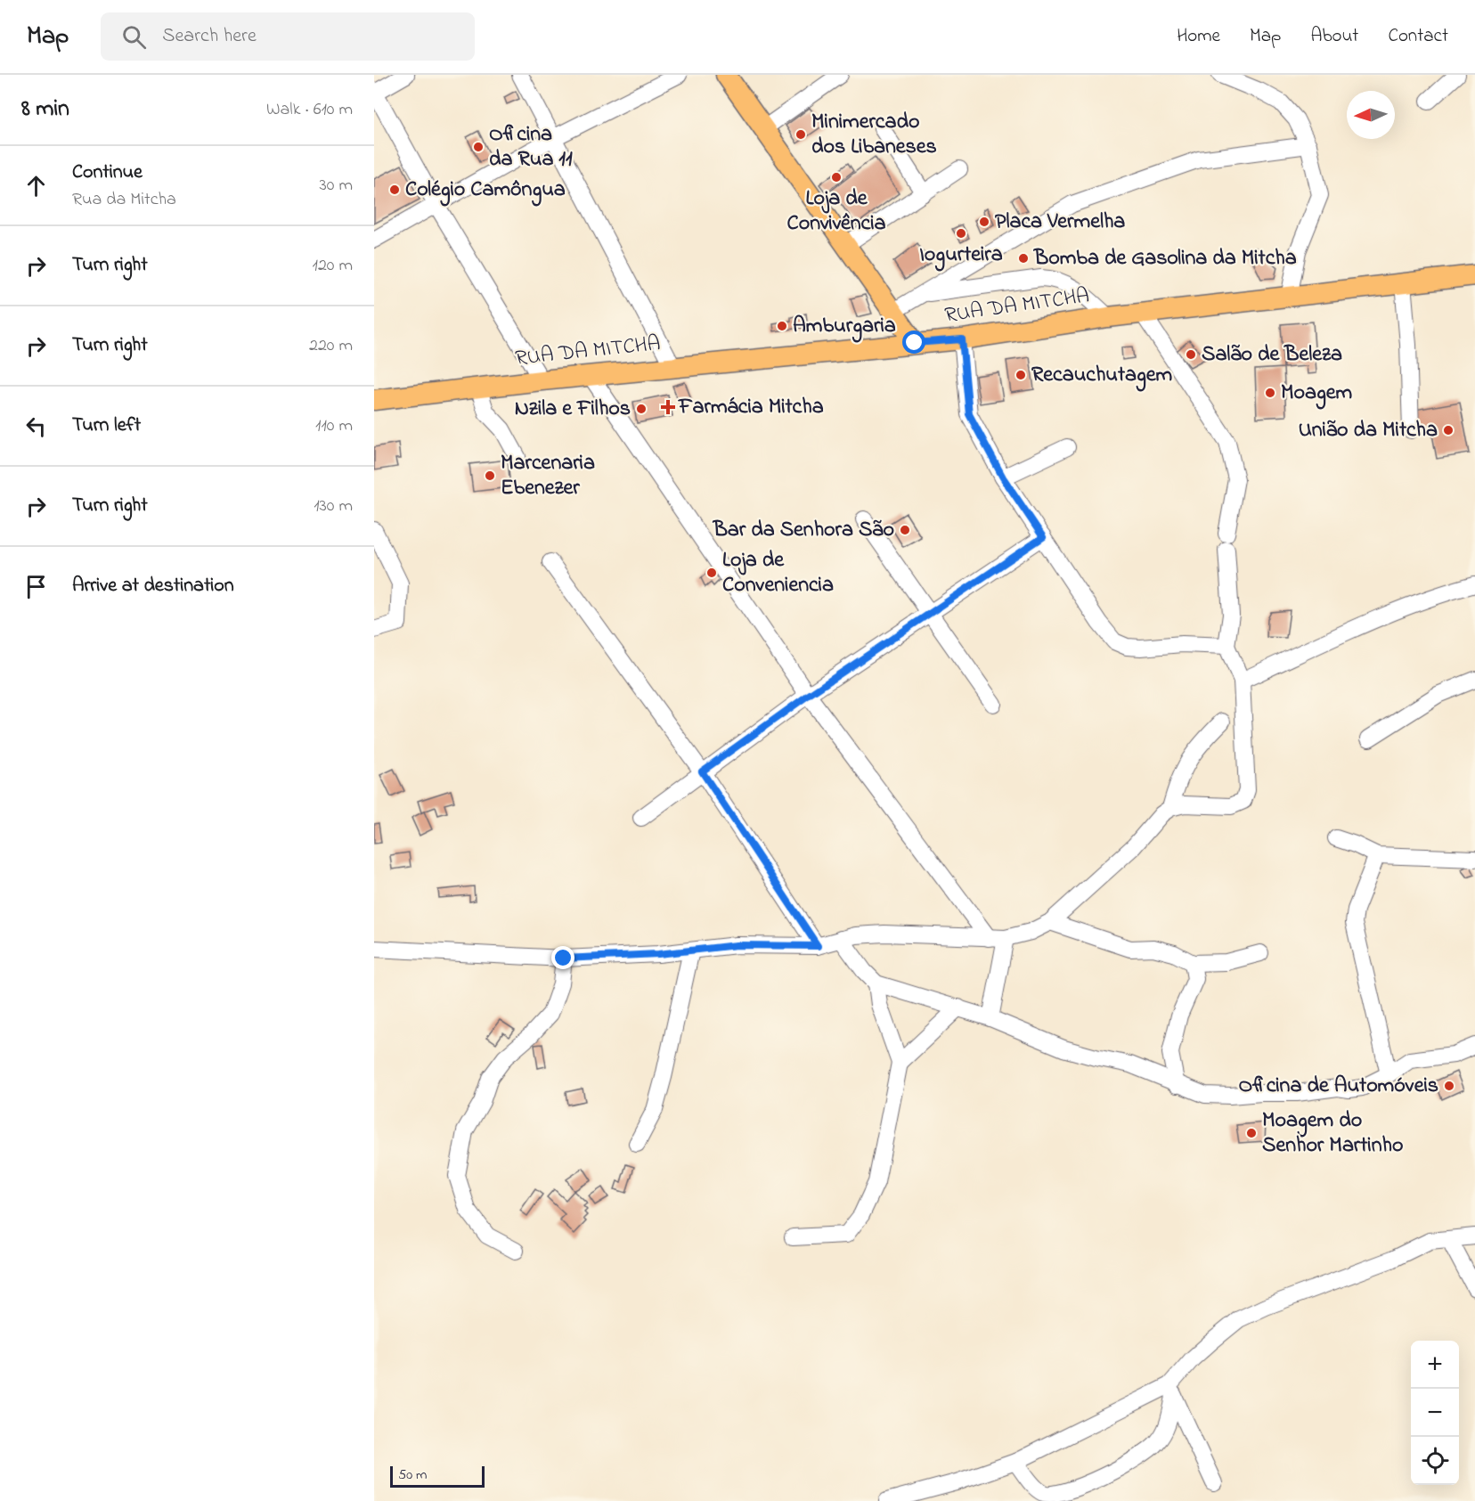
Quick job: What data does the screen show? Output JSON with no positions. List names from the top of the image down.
{
  "streets": {
    "main road": ["RUA DA MITCHA"]
  },
  "places": {
    "other": [
      "Minimercado dos Libaneses",
      "Oficina da Rua 11",
      "Loja de Convivência",
      "Colégio Camôngua",
      "Placa Vermelha",
      "Iogurteira",
      "Bomba de Gasolina da Mitcha",
      "Amburgaria",
      "Salão de Beleza",
      "Recauchutagem",
      "Moagem",
      "Nzila e Filhos",
      "União da Mitcha",
      "Marcenaria Ebenezer",
      "Bar da Senhora São",
      "Loja de Conveniencia",
      "Oficina de Automóveis",
      "Moagem do Senhor Martinho"
    ],
    "health": ["Farmácia Mitcha"]
  },
  "scale_bar": "50 m",
  "north": "left",
  "page": {
    "header": "Map",
    "search": "Search here",
    "nav": [
      "Home",
      "Map",
      "About",
      "Contact"
    ],
    "heading": ["8 min", "Walk · 610 m"],
    "list": [
      ["Continue", "Rua da Mitcha", "30 m"],
      ["Turn right", "120 m"],
      ["Turn right", "220 m"],
      ["Turn left", "110 m"],
      ["Turn right", "130 m"],
      "Arrive at destination"
    ],
    "map_buttons": ["+", "−"],
    "scale": "50 m"
  }
}
